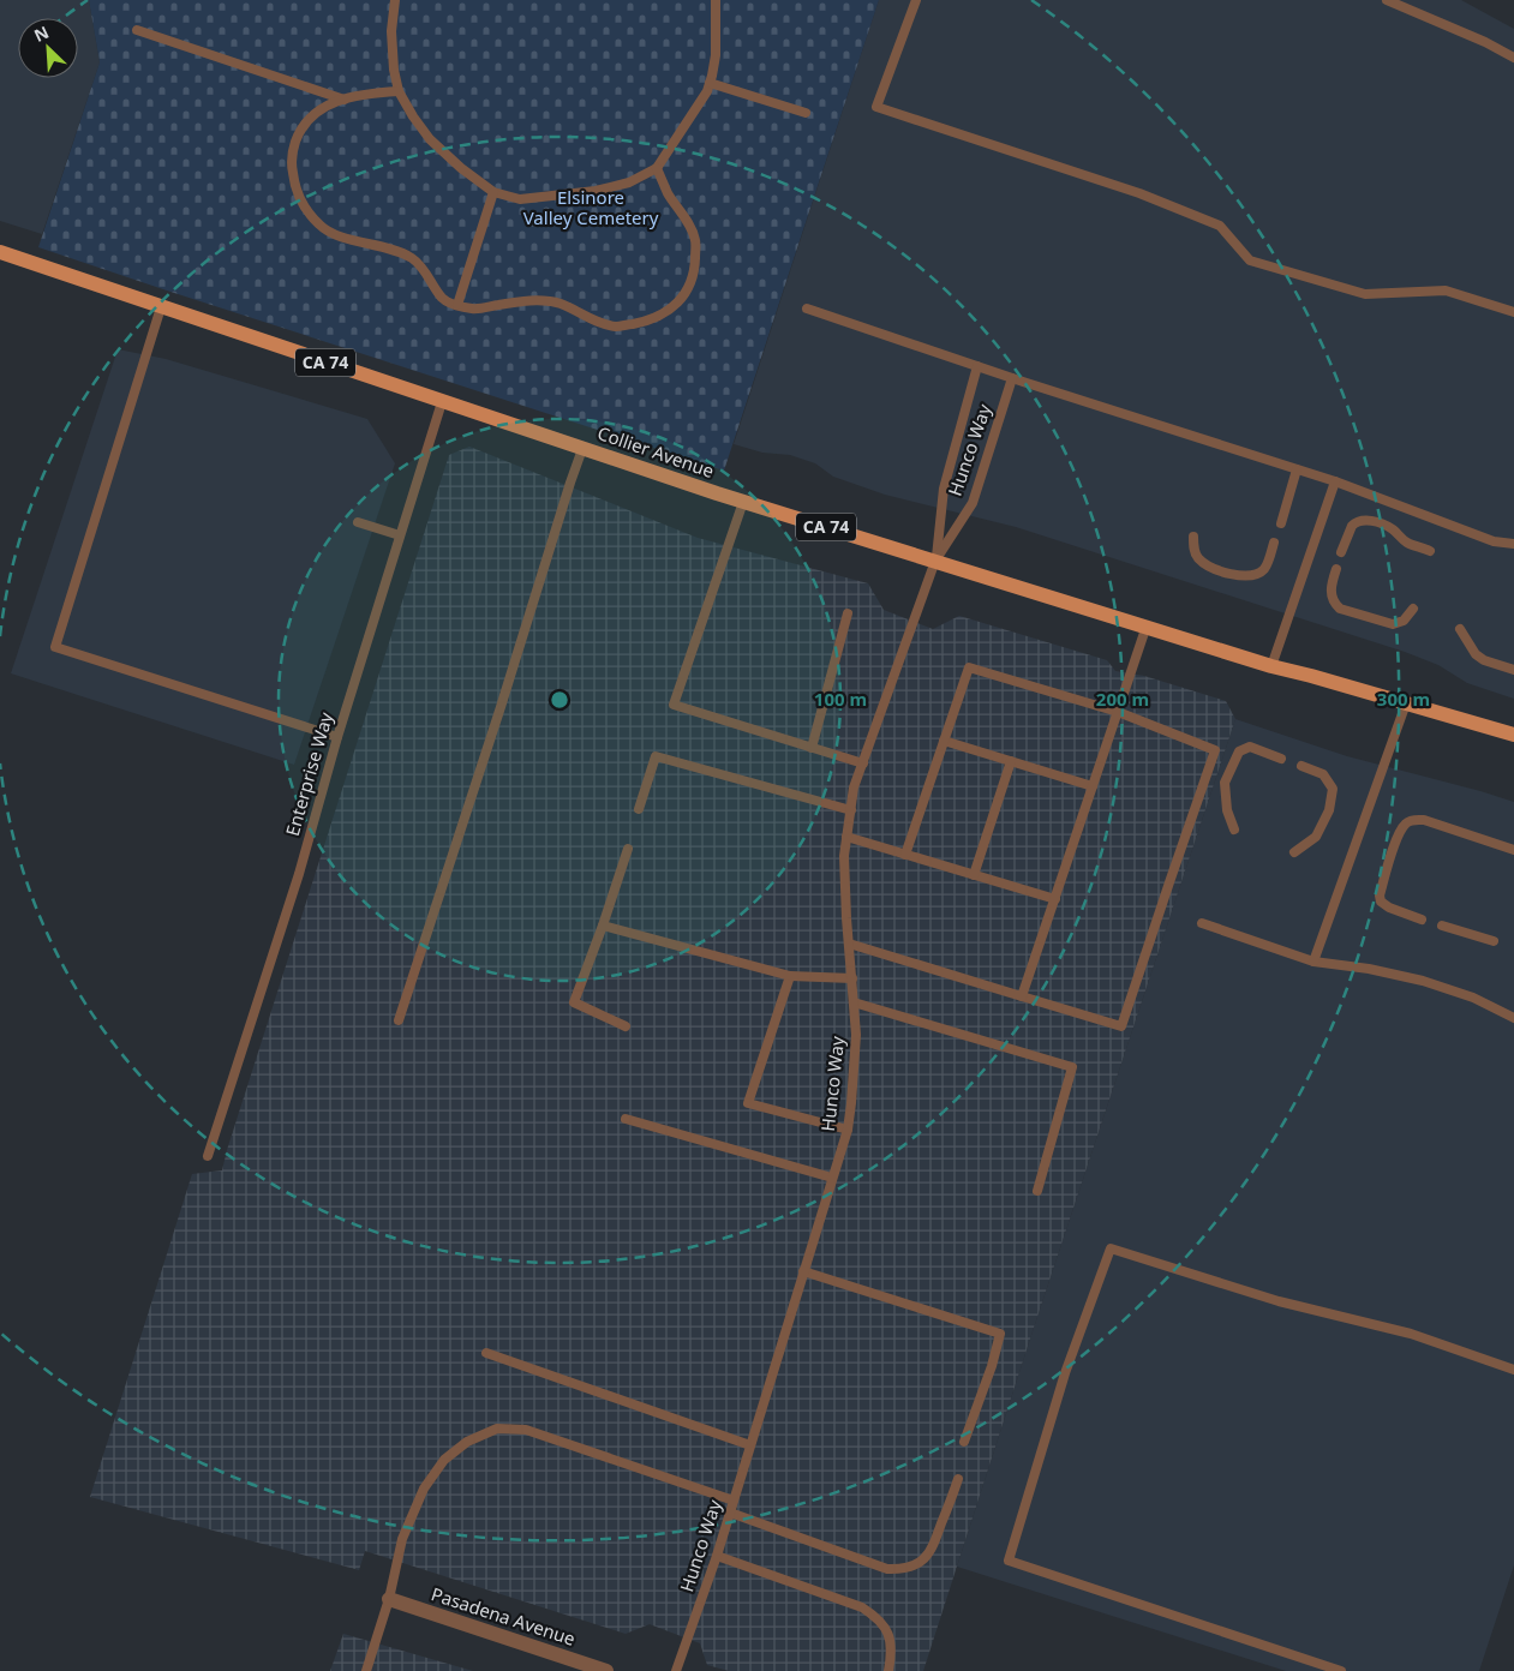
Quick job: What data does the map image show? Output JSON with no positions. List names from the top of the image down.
{
  "streets": {
    "main road": ["CA 74", "Collier Avenue"],
    "street": ["Pasadena Avenue"],
    "lane": ["Hunco Way", "Enterprise Way"]
  },
  "crossings": [
    ["CA 74", "Hunco Way"],
    ["CA 74", "Collier Avenue"],
    ["CA 74", "Enterprise Way"]
  ],
  "parks": ["Elsinore Valley Cemetery"],
  "north": "top left",
  "rings": ["100 m", "200 m", "300 m"]
}
